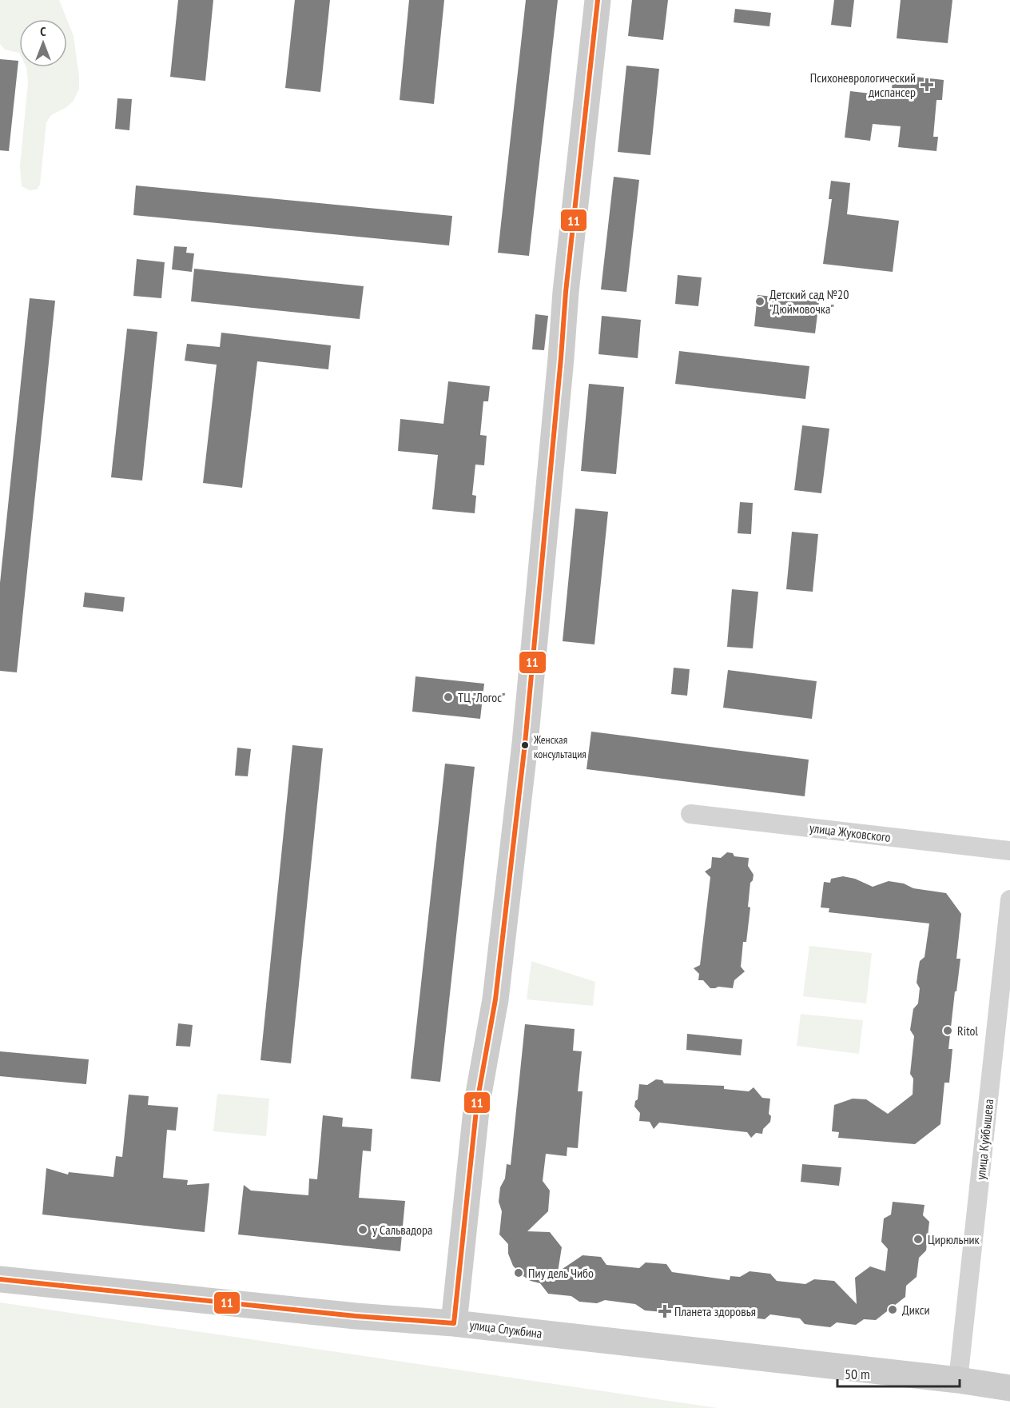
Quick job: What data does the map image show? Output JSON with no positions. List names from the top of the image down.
{
  "streets": {
    "street": ["улица Жуковского", "улица Куйбышева", "улица Службина"]
  },
  "crossings": [
    ["улица Куйбышева", "улица Службина"]
  ],
  "places": {
    "health": ["Психоневрологический диспансер", "Планета здоровья"],
    "other": [
      "Детский сад №20 \"Дюймовочка\"",
      "ТЦ \"Логос\"",
      "Женская консультация",
      "Ritol",
      "у Сальвадора",
      "Цирюльник",
      "Пиу дель Чибо",
      "Дикси"
    ]
  },
  "lines": ["transit line 11"],
  "scale_bar": "50 m",
  "north": "top"
}
